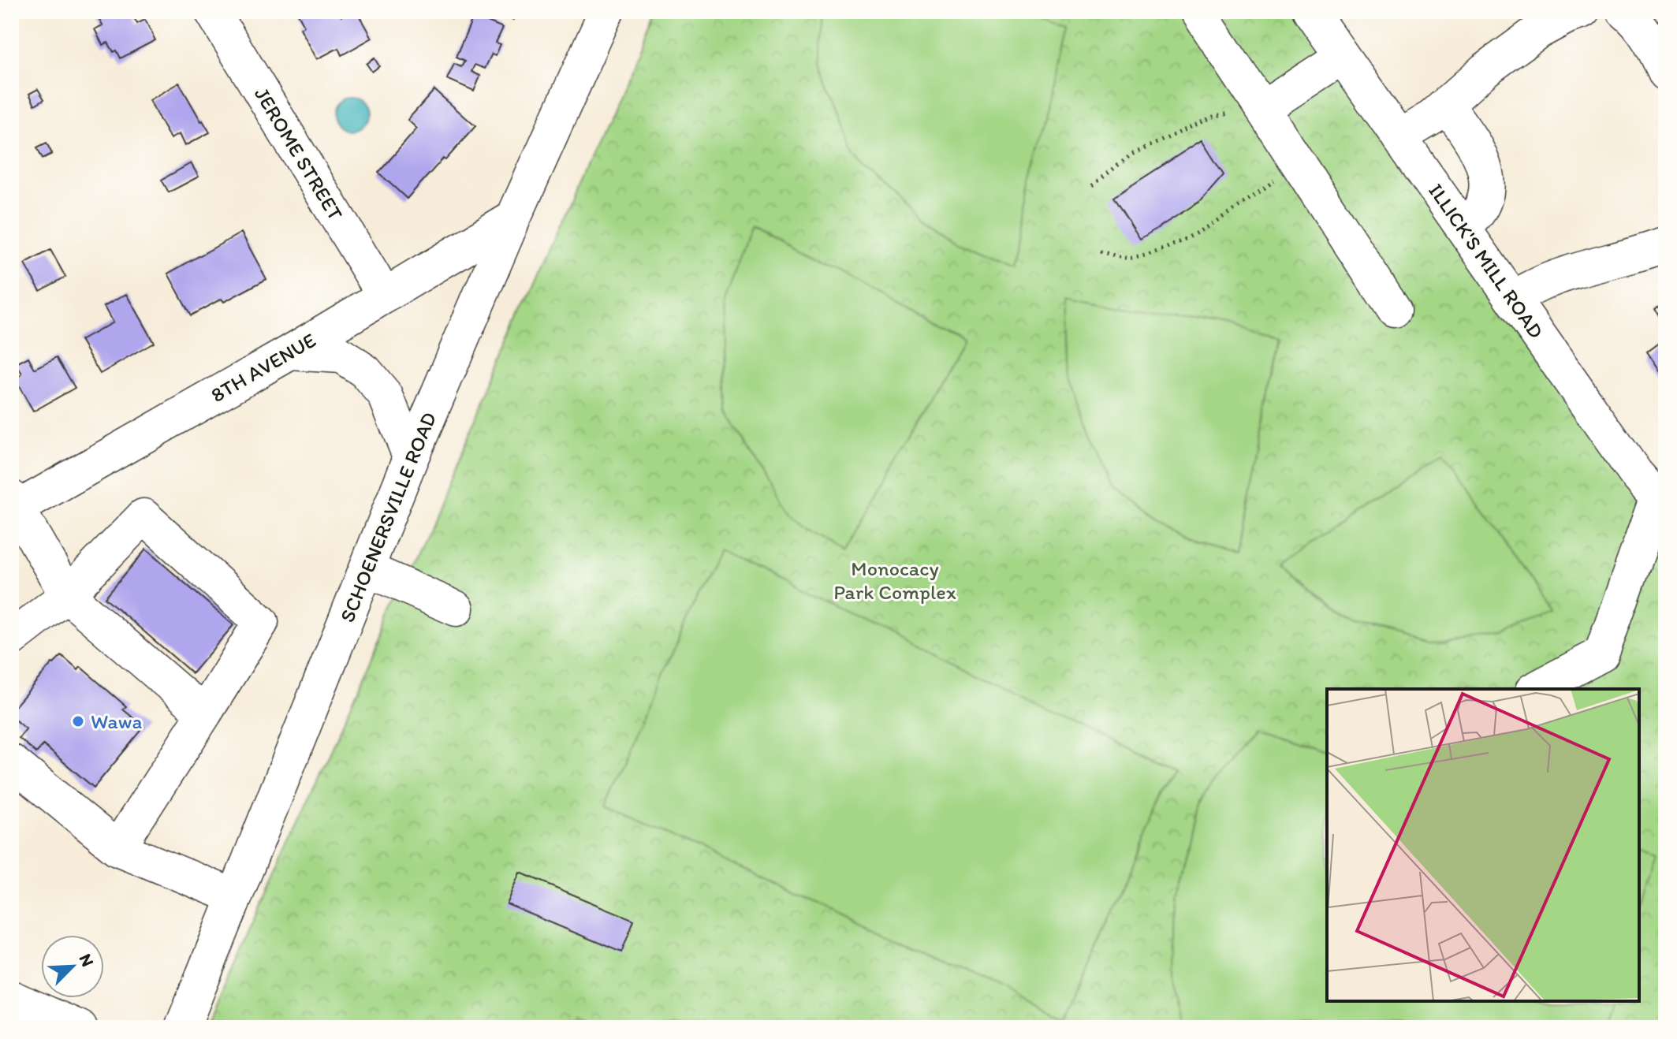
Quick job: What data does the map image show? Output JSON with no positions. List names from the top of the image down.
{
  "streets": {
    "main road": [
      "JEROME STREET",
      "ILLICK'S MILL ROAD",
      "8TH AVENUE",
      "SCHOENERSVILLE ROAD"
    ]
  },
  "crossings": [
    ["JEROME STREET", "8TH AVENUE"],
    ["8TH AVENUE", "SCHOENERSVILLE ROAD"]
  ],
  "parks": ["Monocacy Park Complex"],
  "places": ["Wawa"],
  "north": "top right"
}
